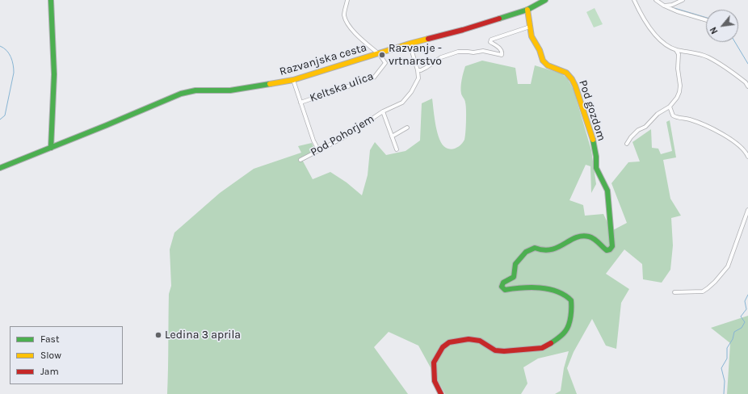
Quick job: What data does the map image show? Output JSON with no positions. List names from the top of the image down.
{
  "streets": {
    "street": [
      "Razvanjska cesta",
      "Keltska ulica",
      "Pod gozdom",
      "Pod Pohorjem"
    ]
  },
  "crossings": [
    ["Razvanjska cesta", "Keltska ulica"],
    ["Razvanjska cesta", "Pod gozdom"],
    ["Razvanjska cesta", "Pod Pohorjem"]
  ],
  "places": ["Razvanje - vrtnarstvo", "Ledina 3 aprila"],
  "legend": ["Fast", "Slow", "Jam"],
  "north": "bottom left"
}
